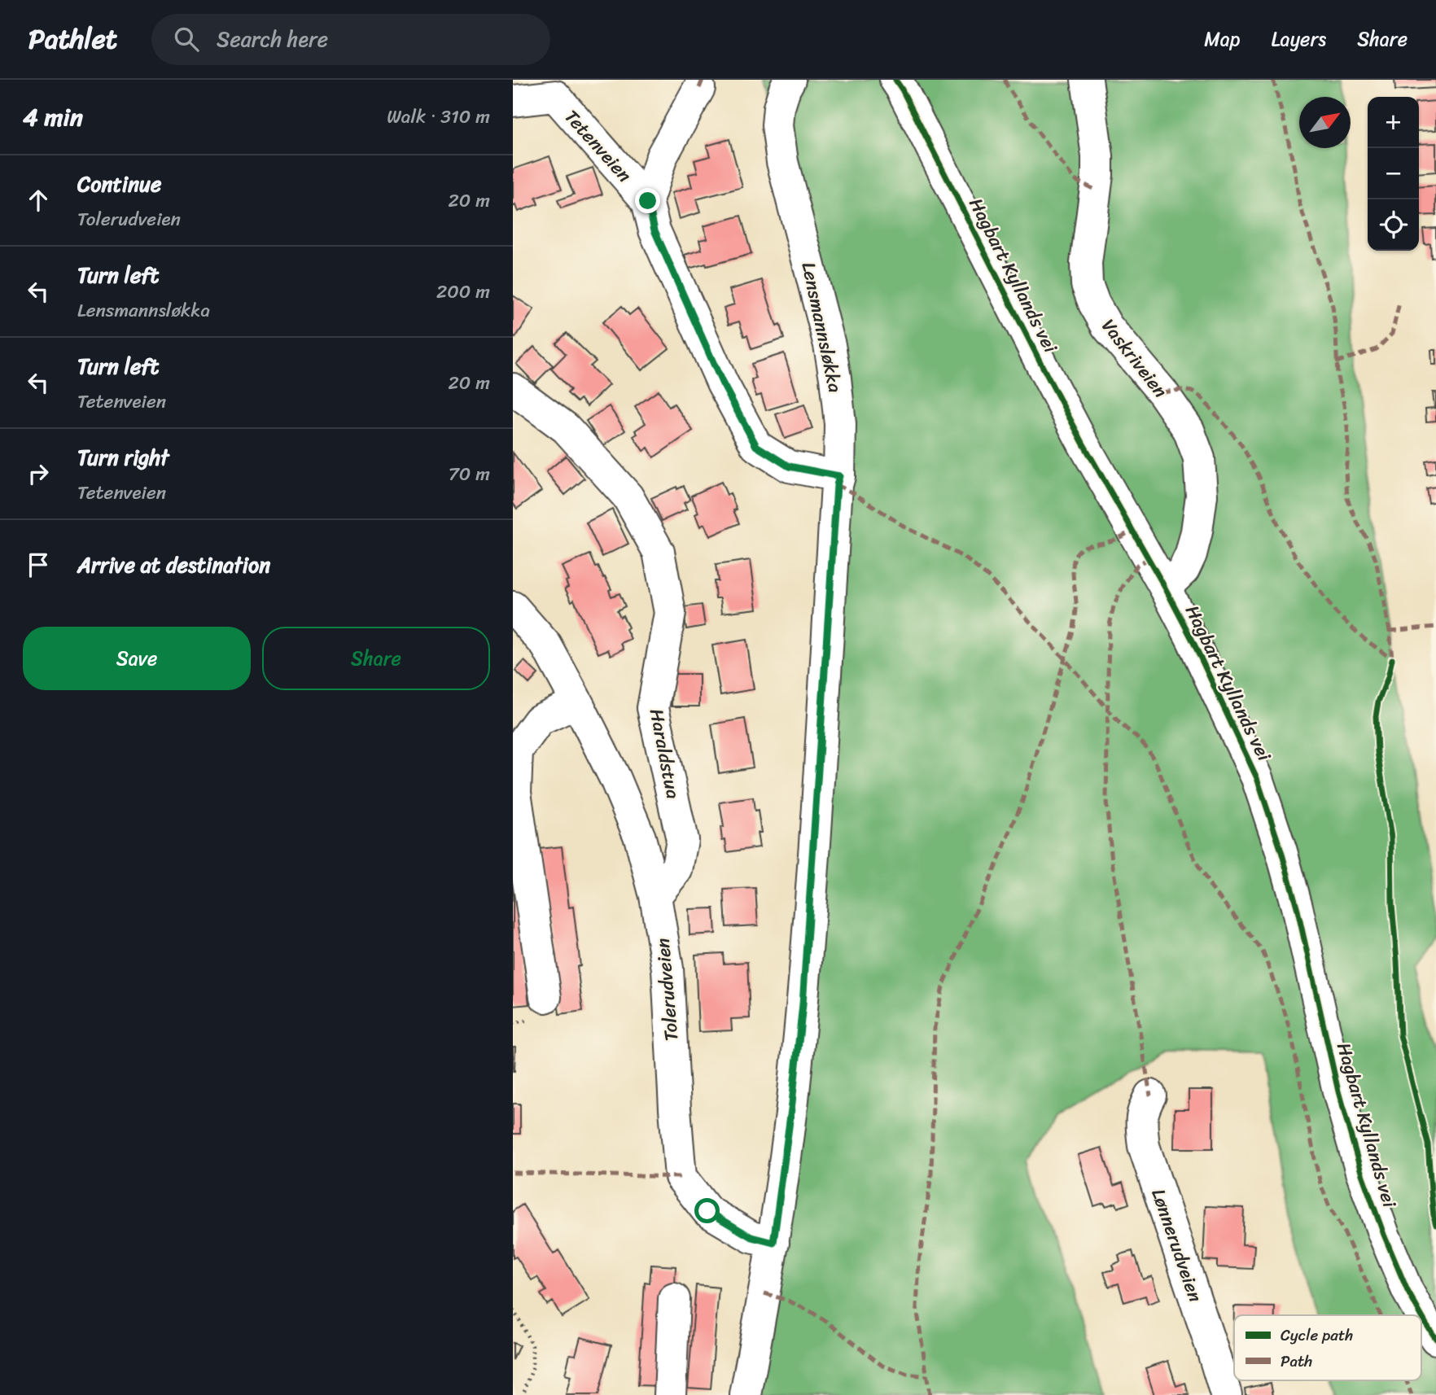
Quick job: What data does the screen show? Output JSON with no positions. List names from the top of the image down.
{
  "streets": {
    "street": [
      "Tetenveien",
      "Hagbart Kyllands vei",
      "Lensmannsløkka",
      "Vaskriveien",
      "Haraldstua",
      "Tolerudveien",
      "Lønnerudveien"
    ]
  },
  "crossings": [
    ["Tetenveien", "Lensmannsløkka"],
    ["Hagbart Kyllands vei", "Vaskriveien"],
    ["Lensmannsløkka", "Tolerudveien"],
    ["Haraldstua", "Tolerudveien"]
  ],
  "legend": ["Cycle path", "Path"],
  "north": "top right",
  "page": {
    "header": "Pathlet",
    "search": "Search here",
    "nav": ["Map", "Layers", "Share"],
    "heading": ["4 min", "Walk · 310 m"],
    "map_buttons": ["+", "−"],
    "list": [
      ["Continue", "Tolerudveien", "20 m"],
      ["Turn left", "Lensmannsløkka", "200 m"],
      ["Turn left", "Tetenveien", "20 m"],
      ["Turn right", "Tetenveien", "70 m"],
      "Arrive at destination"
    ],
    "buttons": ["Save", "Share"]
  }
}
